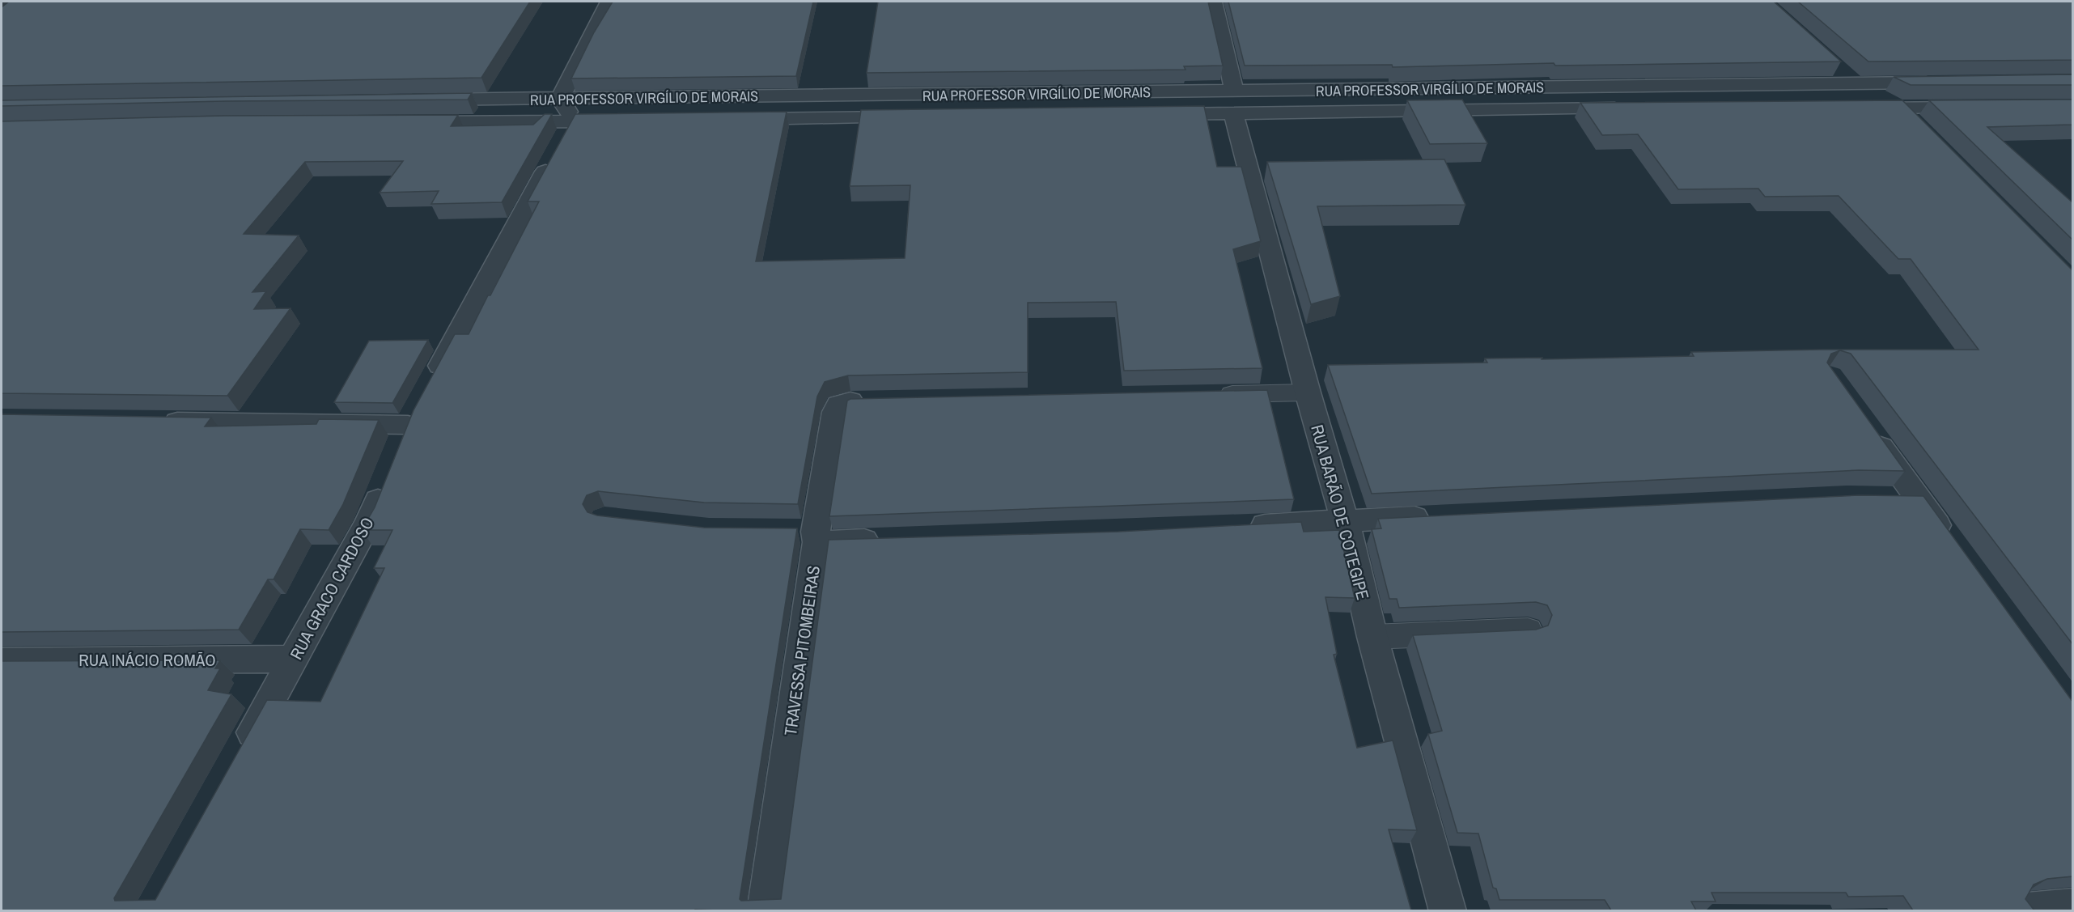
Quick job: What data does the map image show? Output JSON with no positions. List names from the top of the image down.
{
  "streets": {
    "street": [
      "RUA PROFESSOR VIRGÍLIO DE MORAIS",
      "RUA BARÃO DE COTEGIPE",
      "RUA GRACO CARDOSO",
      "TRAVESSA PITOMBEIRAS",
      "RUA INÁCIO ROMÃO"
    ]
  },
  "crossings": [
    ["RUA PROFESSOR VIRGÍLIO DE MORAIS", "RUA BARÃO DE COTEGIPE"],
    ["RUA GRACO CARDOSO", "RUA INÁCIO ROMÃO"]
  ]
}
